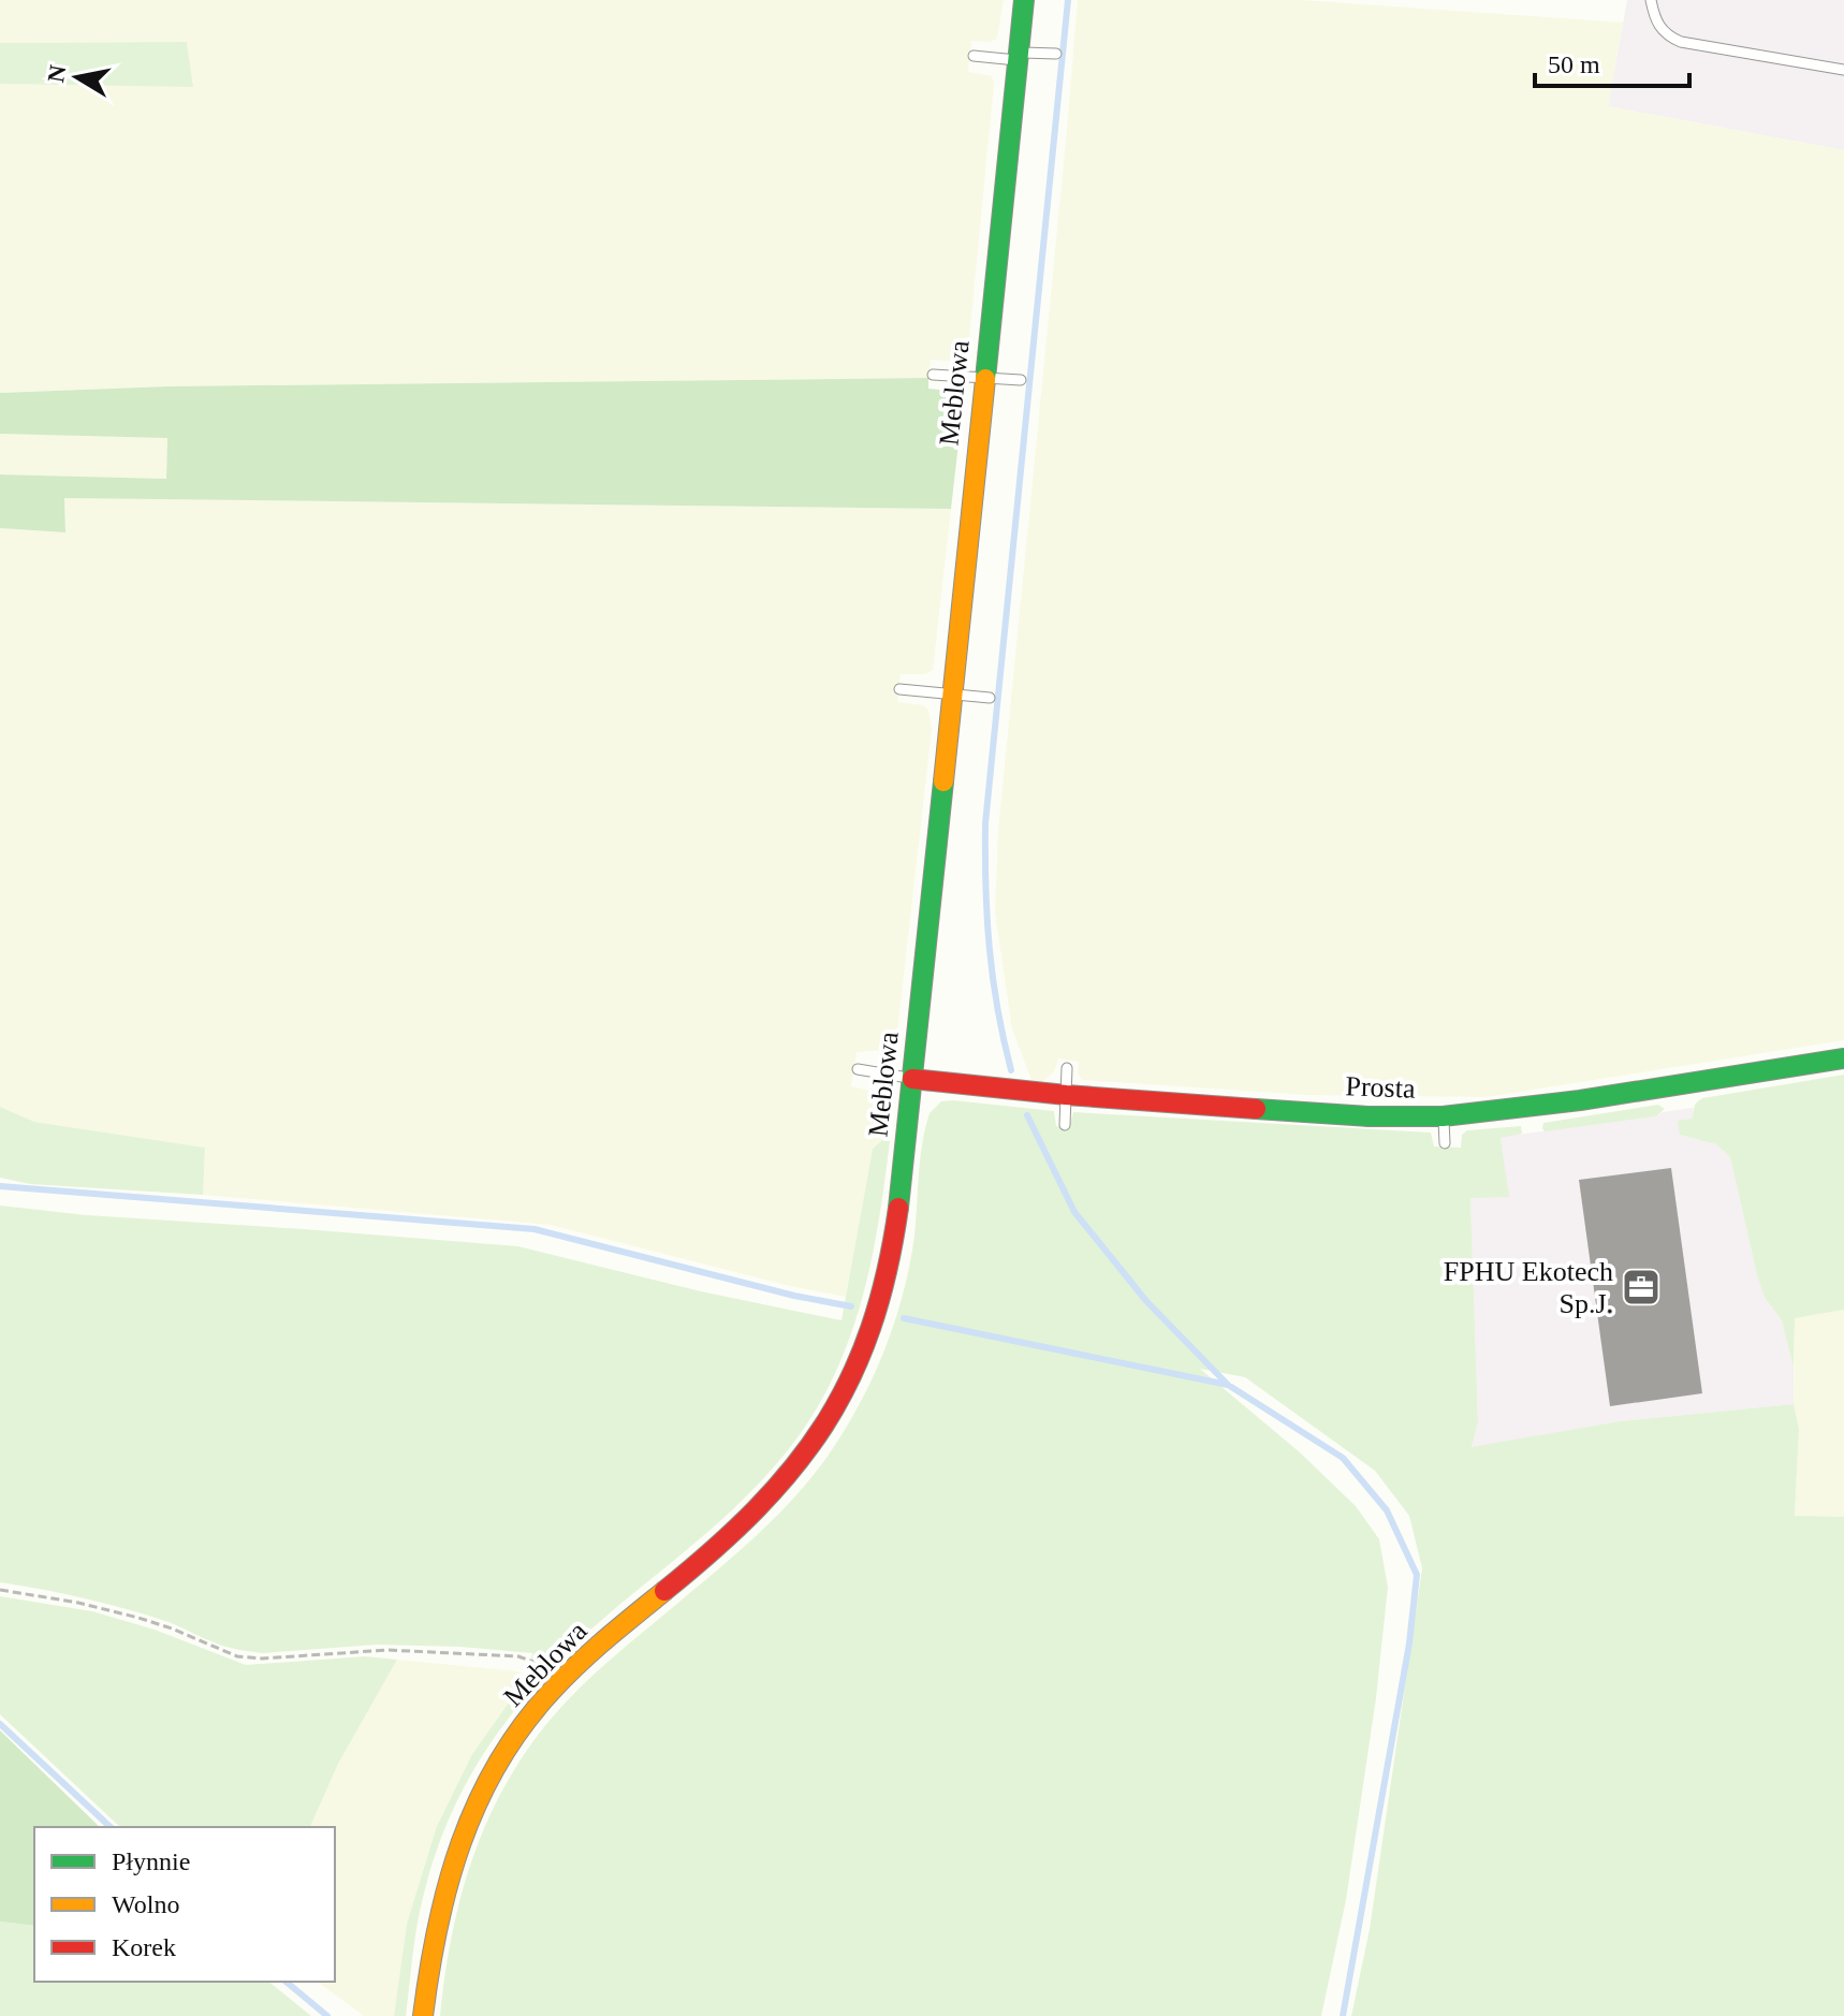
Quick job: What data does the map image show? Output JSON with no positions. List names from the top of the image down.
{
  "streets": {
    "street": ["Meblowa", "Prosta"]
  },
  "crossings": [
    ["Meblowa", "Prosta"]
  ],
  "places": {
    "office": ["FPHU Ekotech Sp.J."]
  },
  "legend": ["Płynnie", "Wolno", "Korek"],
  "scale_bar": "50 m",
  "north": "left"
}
